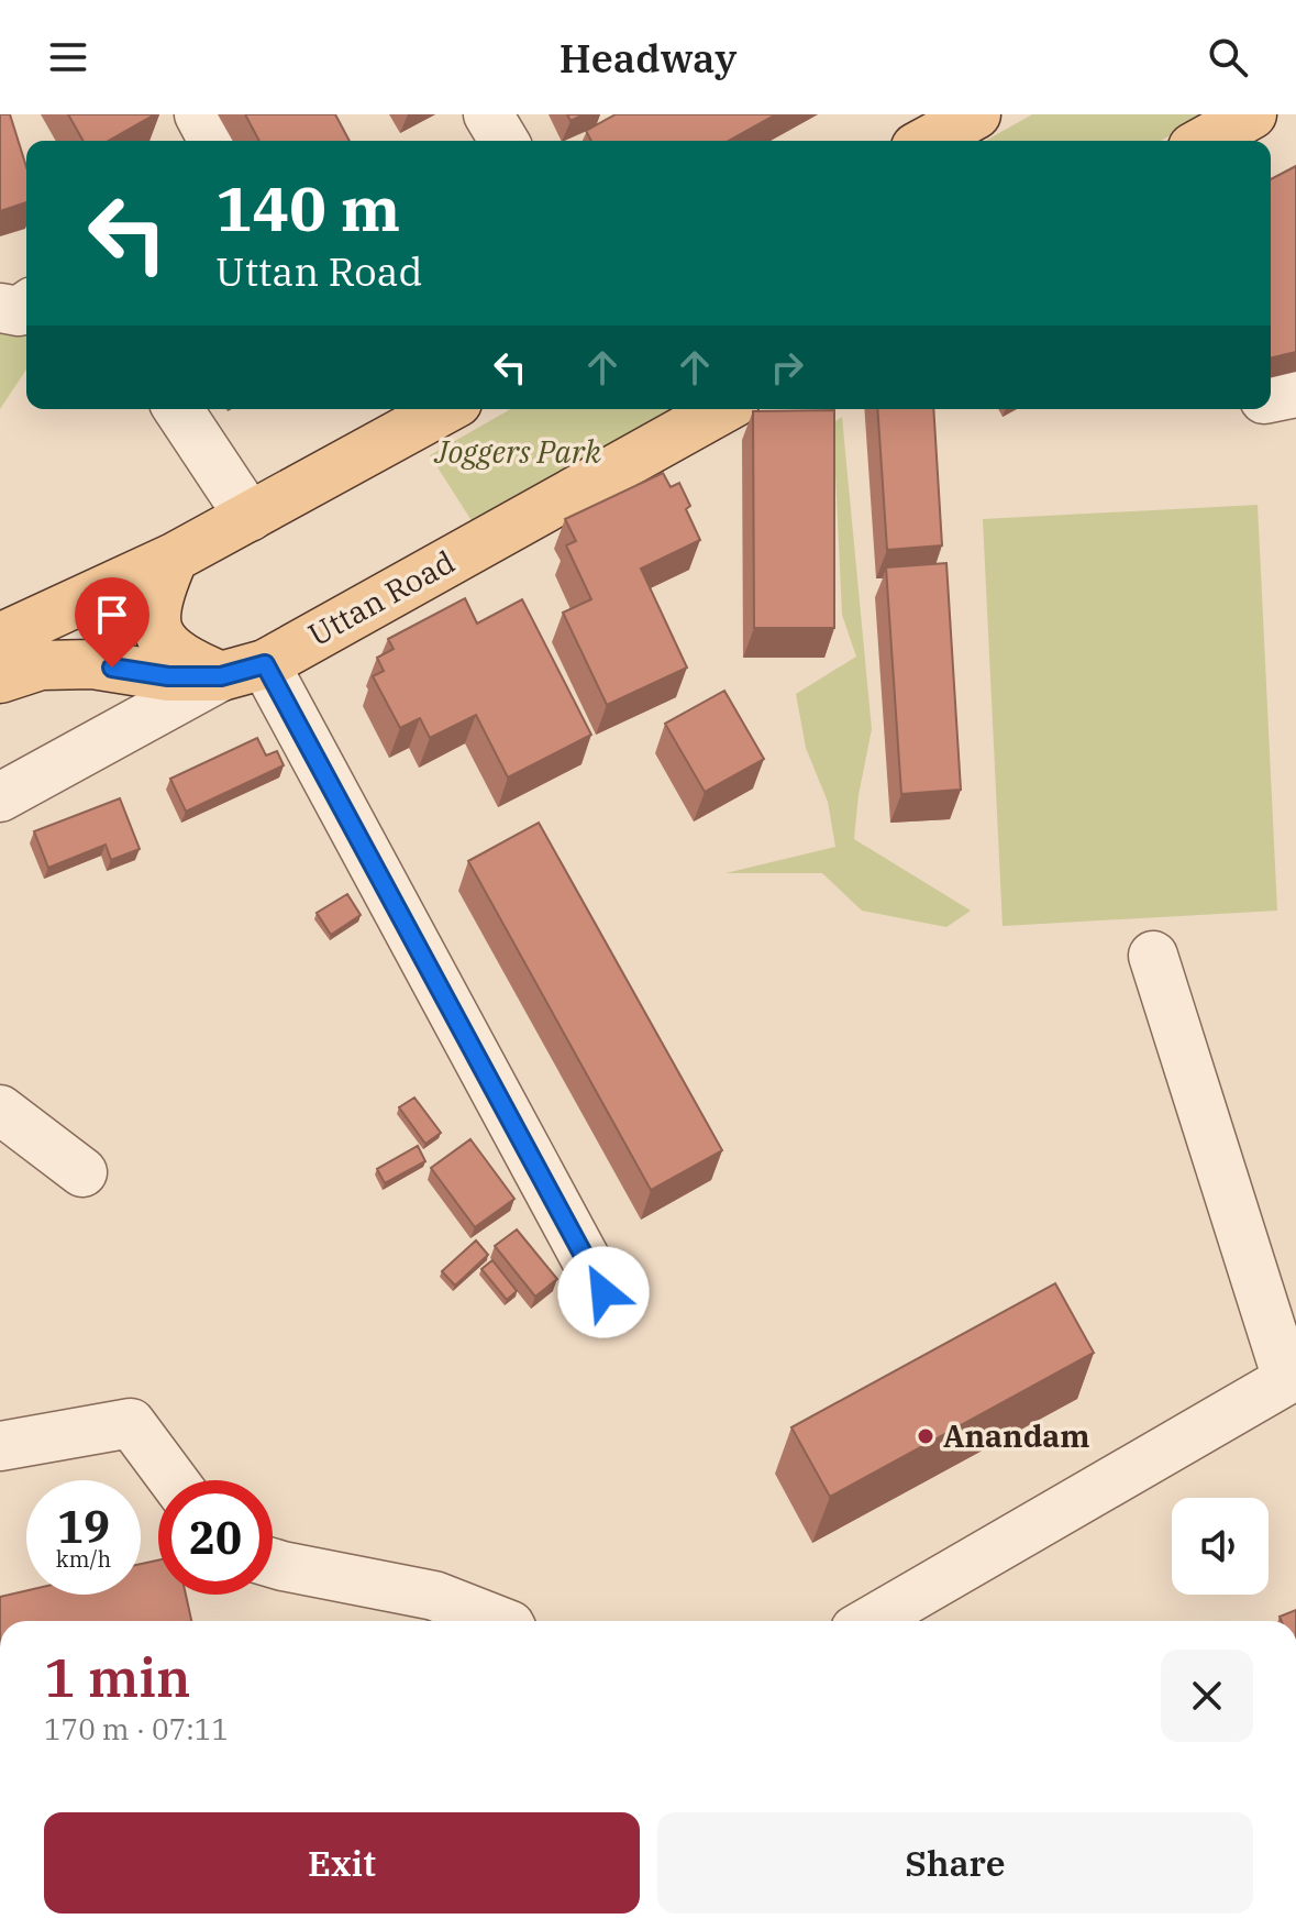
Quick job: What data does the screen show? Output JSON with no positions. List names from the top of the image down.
{
  "streets": {
    "main road": ["Uttan Road"]
  },
  "parks": ["Joggers Park"],
  "places": ["Anandam"],
  "page": {
    "header": "Headway",
    "turn": ["140 m", "Uttan Road"],
    "speed": "19 km/h",
    "limit": "20",
    "heading": ["1 min", "170 m · 07:11"],
    "buttons": ["Exit", "Share"]
  }
}
